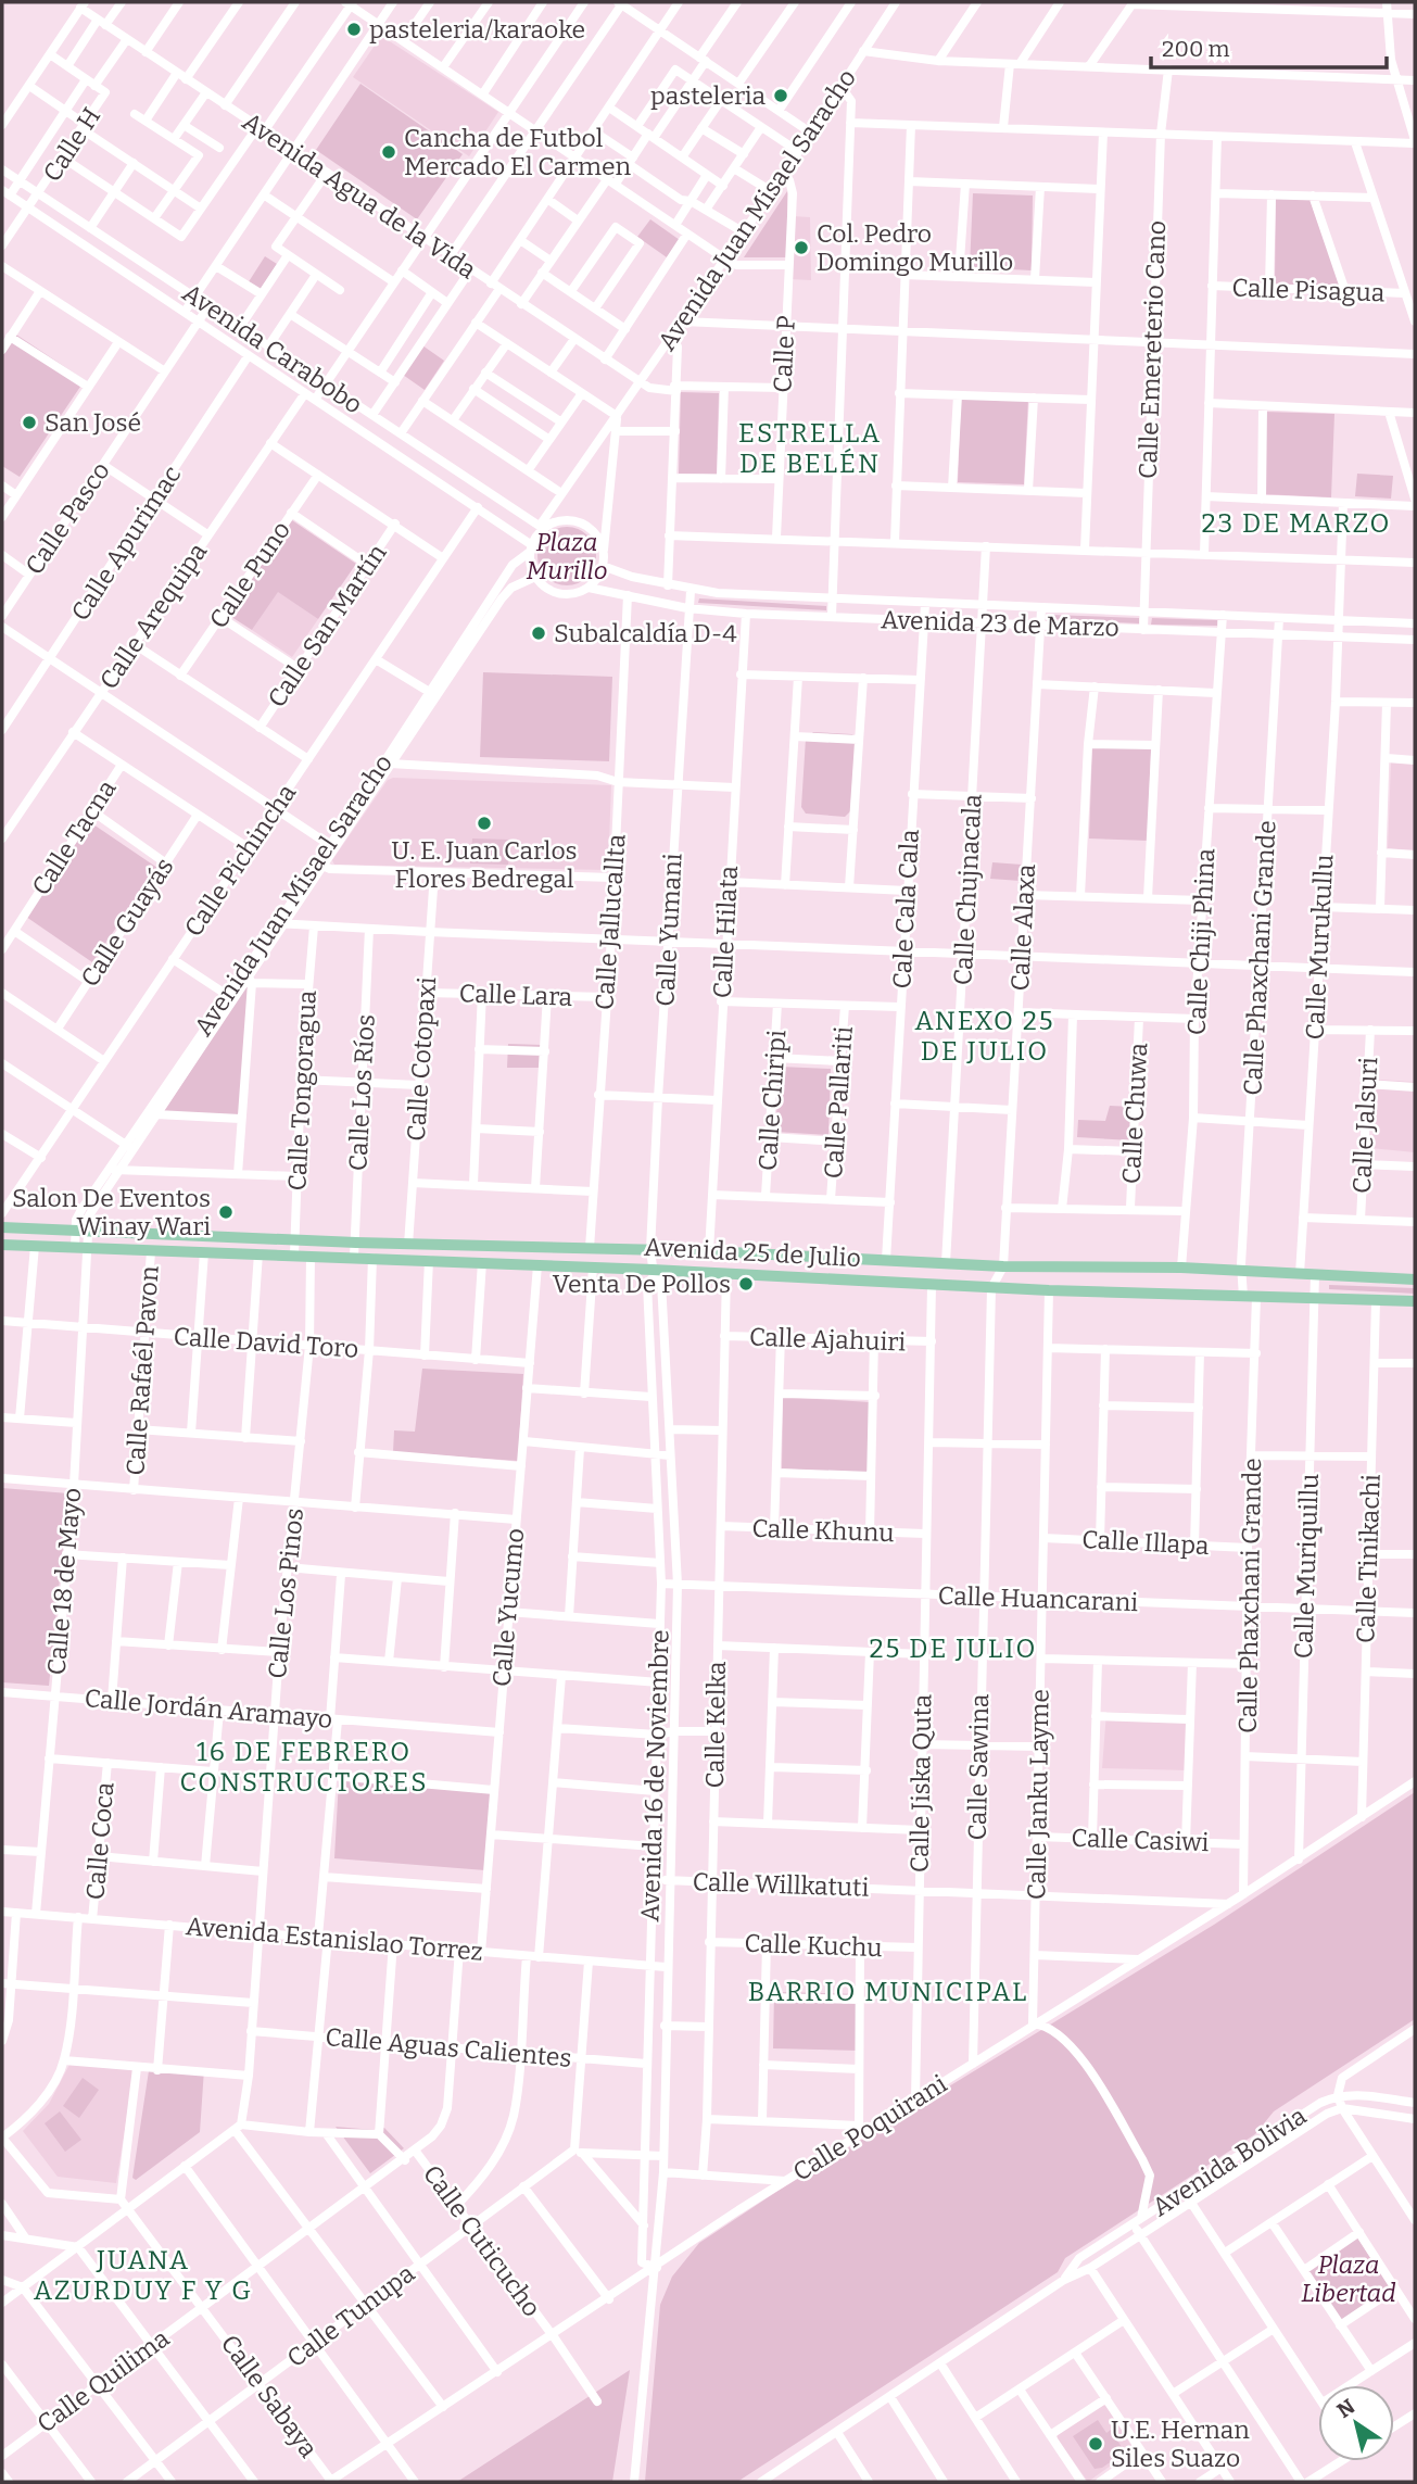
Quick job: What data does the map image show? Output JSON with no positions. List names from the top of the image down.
{
  "streets": {
    "main road": ["Avenida 25 de Julio"],
    "street": [
      "Calle H",
      "Avenida Agua de la Vida",
      "Avenida Juan Misael Saracho",
      "Calle Pisagua",
      "Avenida Carabobo",
      "Calle Emereterio Cano",
      "Calle P",
      "Calle Pasco",
      "Calle Apurimac",
      "Calle Puno",
      "Calle Arequipa",
      "Avenida 23 de Marzo",
      "Calle San Martín",
      "Calle Tacna",
      "Calle Pichincha",
      "Calle Chujnacala",
      "Cale Cala Cala",
      "Calle Guayás",
      "Calle Jallucallta",
      "Calle Alaxa",
      "Calle Yumani",
      "Calle Hilata",
      "Calle Chiji Phina",
      "Calle Murukullu",
      "Calle Phaxchani Grande",
      "Calle Lara",
      "Calle Cotopaxi",
      "Calle Tongoragua",
      "Calle Los Ríos",
      "Calle Chiripi",
      "Calle Pallariti",
      "Calle Chuwa",
      "Calle Jalsuri",
      "Calle Ajahuiri",
      "Calle David Toro",
      "Calle Rafaél Pavon",
      "Calle Khunu",
      "Calle Illapa",
      "Calle Tinikachi",
      "Calle Muriquillu",
      "Calle 18 de Mayo",
      "Calle Los Pinos",
      "Calle Huancarani",
      "Calle Yucumo",
      "Calle Jordán Aramayo",
      "Calle Kelka",
      "Calle Sawina",
      "Avenida 16 de Noviembre",
      "Calle Jiska Quta",
      "Calle Janku Layme",
      "Calle Casiwi",
      "Calle Coca",
      "Calle Willkatuti",
      "Avenida Estanislao Torrez",
      "Calle Kuchu",
      "Calle Aguas Calientes",
      "Calle Poquirani",
      "Avenida Bolivia",
      "Calle Cuticucho",
      "Calle Tunupa",
      "Calle Quilima",
      "Calle Sabaya"
    ]
  },
  "crossings": [
    ["Calle H", "Avenida Carabobo"],
    ["Avenida Agua de la Vida", "Avenida Juan Misael Saracho"],
    ["Avenida Agua de la Vida", "Calle P"],
    ["Avenida Juan Misael Saracho", "Avenida Carabobo"],
    ["Avenida Juan Misael Saracho", "Calle P"],
    ["Avenida Juan Misael Saracho", "Avenida 23 de Marzo"],
    ["Avenida Juan Misael Saracho", "Avenida 25 de Julio"],
    ["Avenida Juan Misael Saracho", "Calle 18 de Mayo"],
    ["Avenida Carabobo", "Calle Pasco"],
    ["Avenida Carabobo", "Calle Apurimac"],
    ["Avenida Carabobo", "Calle Arequipa"],
    ["Avenida Carabobo", "Avenida 23 de Marzo"],
    ["Avenida Carabobo", "Calle Pichincha"],
    ["Calle Emereterio Cano", "Avenida 23 de Marzo"],
    ["Avenida 23 de Marzo", "Calle Chujnacala"],
    ["Avenida 23 de Marzo", "Cale Cala Cala"],
    ["Avenida 23 de Marzo", "Calle Jallucallta"],
    ["Avenida 23 de Marzo", "Calle Alaxa"],
    ["Avenida 23 de Marzo", "Calle Yumani"],
    ["Avenida 23 de Marzo", "Calle Hilata"],
    ["Avenida 23 de Marzo", "Calle Chiji Phina"],
    ["Avenida 23 de Marzo", "Calle Murukullu"],
    ["Avenida 23 de Marzo", "Calle Phaxchani Grande"],
    ["Calle Chujnacala", "Avenida 25 de Julio"],
    ["Cale Cala Cala", "Avenida 25 de Julio"],
    ["Calle Jallucallta", "Calle Lara"],
    ["Calle Jallucallta", "Avenida 25 de Julio"],
    ["Calle Alaxa", "Avenida 25 de Julio"],
    ["Calle Alaxa", "Calle Sawina"],
    ["Calle Yumani", "Avenida 25 de Julio"],
    ["Calle Yumani", "Avenida 16 de Noviembre"],
    ["Calle Hilata", "Avenida 25 de Julio"],
    ["Calle Chiji Phina", "Avenida 25 de Julio"],
    ["Calle Murukullu", "Avenida 25 de Julio"],
    ["Calle Phaxchani Grande", "Avenida 25 de Julio"],
    ["Calle Phaxchani Grande", "Calle Illapa"],
    ["Calle Phaxchani Grande", "Calle Huancarani"],
    ["Calle Phaxchani Grande", "Calle Casiwi"],
    ["Calle Phaxchani Grande", "Calle Poquirani"],
    ["Calle Lara", "Calle Cotopaxi"],
    ["Calle Cotopaxi", "Avenida 25 de Julio"],
    ["Calle Tongoragua", "Avenida 25 de Julio"],
    ["Calle Los Ríos", "Avenida 25 de Julio"],
    ["Avenida 25 de Julio", "Calle Rafaél Pavon"],
    ["Avenida 25 de Julio", "Calle Tinikachi"],
    ["Avenida 25 de Julio", "Calle Muriquillu"],
    ["Avenida 25 de Julio", "Calle 18 de Mayo"],
    ["Avenida 25 de Julio", "Calle Los Pinos"],
    ["Avenida 25 de Julio", "Calle Yucumo"],
    ["Avenida 25 de Julio", "Calle Kelka"],
    ["Avenida 25 de Julio", "Calle Sawina"],
    ["Avenida 25 de Julio", "Avenida 16 de Noviembre"],
    ["Avenida 25 de Julio", "Calle Jiska Quta"],
    ["Avenida 25 de Julio", "Calle Janku Layme"],
    ["Calle Ajahuiri", "Calle Kelka"],
    ["Calle Ajahuiri", "Calle Jiska Quta"],
    ["Calle David Toro", "Calle Rafaél Pavon"],
    ["Calle David Toro", "Calle 18 de Mayo"],
    ["Calle David Toro", "Calle Los Pinos"],
    ["Calle David Toro", "Calle Yucumo"],
    ["Calle Khunu", "Calle Kelka"],
    ["Calle Khunu", "Calle Jiska Quta"],
    ["Calle Illapa", "Calle Janku Layme"],
    ["Calle Tinikachi", "Calle Huancarani"],
    ["Calle Tinikachi", "Calle Poquirani"],
    ["Calle Muriquillu", "Calle Huancarani"],
    ["Calle Muriquillu", "Calle Poquirani"],
    ["Calle 18 de Mayo", "Calle Jordán Aramayo"],
    ["Calle 18 de Mayo", "Avenida Estanislao Torrez"],
    ["Calle Los Pinos", "Calle Jordán Aramayo"],
    ["Calle Los Pinos", "Avenida Estanislao Torrez"],
    ["Calle Los Pinos", "Calle Aguas Calientes"],
    ["Calle Huancarani", "Calle Kelka"],
    ["Calle Huancarani", "Calle Sawina"],
    ["Calle Huancarani", "Avenida 16 de Noviembre"],
    ["Calle Huancarani", "Calle Jiska Quta"],
    ["Calle Huancarani", "Calle Janku Layme"],
    ["Calle Yucumo", "Calle Jordán Aramayo"],
    ["Calle Yucumo", "Avenida Estanislao Torrez"],
    ["Calle Kelka", "Calle Willkatuti"],
    ["Calle Kelka", "Calle Kuchu"],
    ["Calle Sawina", "Calle Willkatuti"],
    ["Calle Sawina", "Calle Poquirani"],
    ["Avenida 16 de Noviembre", "Calle Willkatuti"],
    ["Avenida 16 de Noviembre", "Avenida Estanislao Torrez"],
    ["Avenida 16 de Noviembre", "Calle Aguas Calientes"],
    ["Avenida 16 de Noviembre", "Calle Poquirani"],
    ["Calle Jiska Quta", "Calle Willkatuti"],
    ["Calle Jiska Quta", "Calle Kuchu"],
    ["Calle Jiska Quta", "Calle Poquirani"],
    ["Calle Janku Layme", "Calle Casiwi"],
    ["Calle Janku Layme", "Calle Willkatuti"],
    ["Calle Janku Layme", "Calle Poquirani"],
    ["Calle Coca", "Avenida Estanislao Torrez"],
    ["Calle Willkatuti", "Calle Poquirani"],
    ["Avenida Estanislao Torrez", "Calle Quilima"],
    ["Calle Aguas Calientes", "Calle Quilima"],
    ["Calle Poquirani", "Calle Cuticucho"],
    ["Calle Poquirani", "Calle Sabaya"],
    ["Calle Cuticucho", "Calle Tunupa"],
    ["Calle Cuticucho", "Calle Quilima"],
    ["Calle Tunupa", "Calle Sabaya"],
    ["Calle Quilima", "Calle Sabaya"]
  ],
  "districts": [
    "ESTRELLA DE BELÉN",
    "23 DE MARZO",
    "ANEXO 25 DE JULIO",
    "25 DE JULIO",
    "16 DE FEBRERO CONSTRUCTORES",
    "BARRIO MUNICIPAL",
    "JUANA AZURDUY F Y G"
  ],
  "parks": ["Plaza Murillo", "Plaza Libertad"],
  "places": [
    "pasteleria/karaoke",
    "pasteleria",
    "Cancha de Futbol Mercado El Carmen",
    "Col. Pedro Domingo Murillo",
    "San José",
    "Subalcaldía D-4",
    "U. E. Juan Carlos Flores Bedregal",
    "Salon De Eventos Winay Wari",
    "Venta De Pollos",
    "U.E. Hernan Siles Suazo"
  ],
  "scale_bar": "200 m",
  "north": "top left"
}
